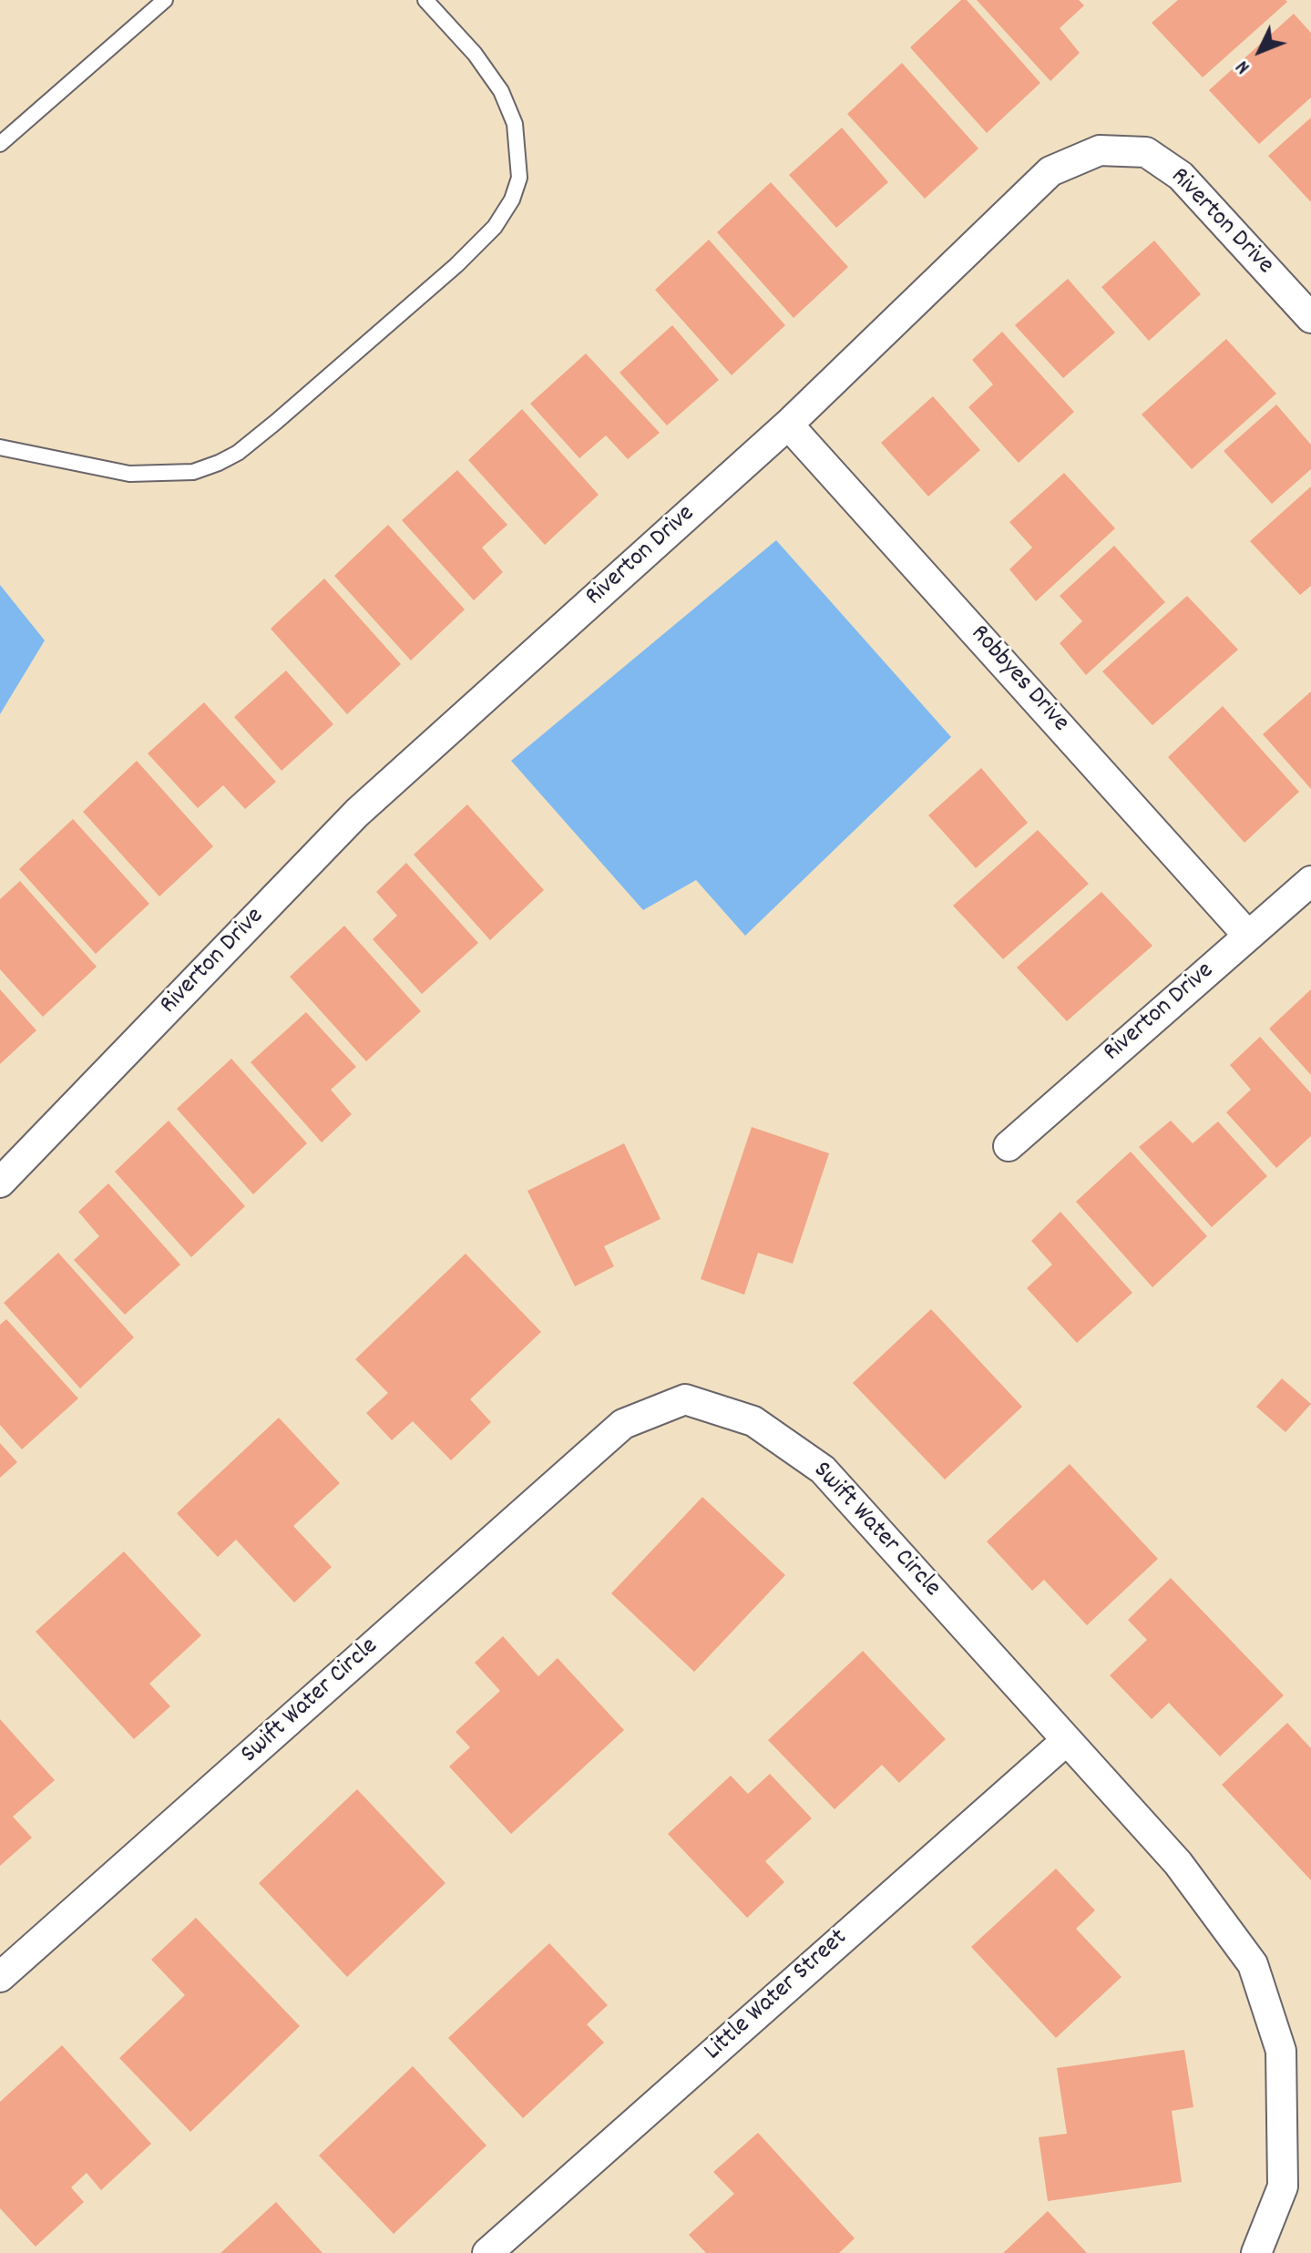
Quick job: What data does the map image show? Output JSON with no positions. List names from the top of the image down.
{
  "streets": {
    "street": [
      "Riverton Drive",
      "Robbyes Drive",
      "Swift Water Circle",
      "Little Water Street"
    ]
  },
  "crossings": [
    ["Riverton Drive", "Robbyes Drive"],
    ["Swift Water Circle", "Little Water Street"]
  ],
  "north": "bottom left"
}
